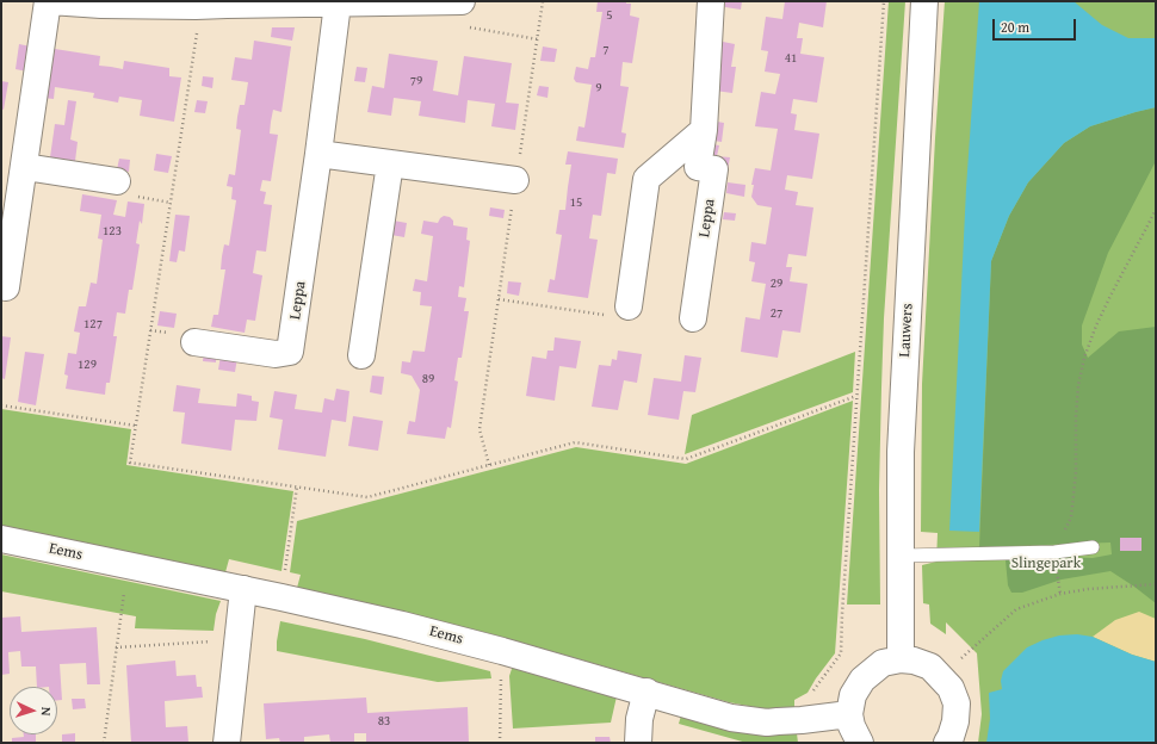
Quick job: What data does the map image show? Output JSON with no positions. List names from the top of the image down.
{
  "streets": {
    "street": ["Leppa", "Lauwers", "Eems"]
  },
  "parks": ["Slingepark"],
  "house_numbers": [
    "5",
    "7",
    "41",
    "79",
    "9",
    "15",
    "123",
    "29",
    "27",
    "127",
    "129",
    "89",
    "83"
  ],
  "scale_bar": "20 m",
  "north": "right"
}
